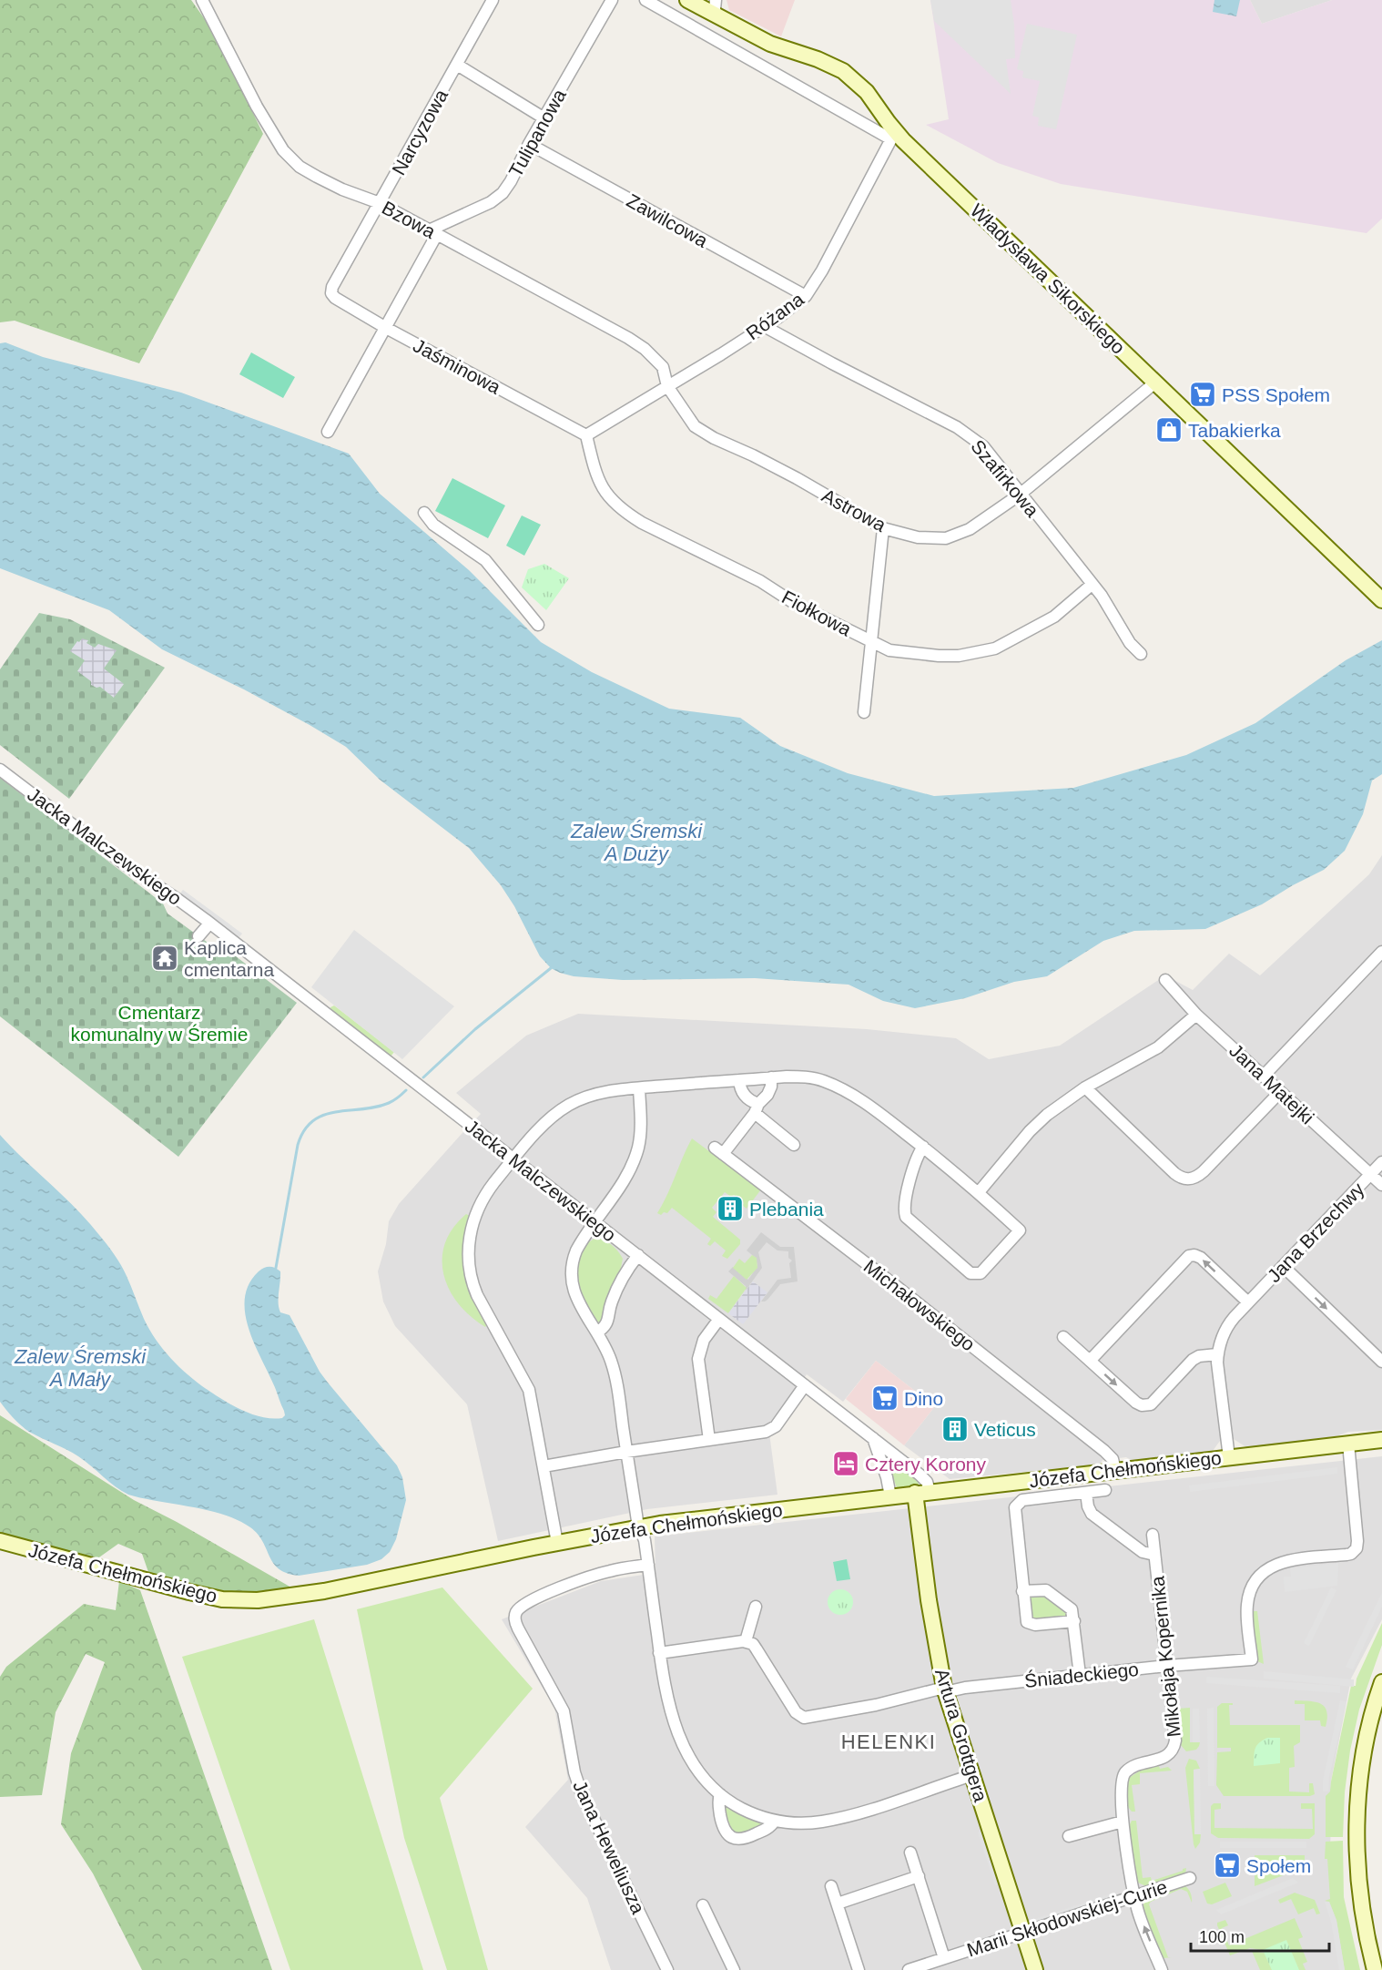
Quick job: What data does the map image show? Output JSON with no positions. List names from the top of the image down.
{
  "streets": {
    "street": [
      "Narcyzowa",
      "Tulipanowa",
      "Bzowa",
      "Zawilcowa",
      "Władysława Sikorskiego",
      "Różana",
      "Jaśminowa",
      "Szafirkowa",
      "Astrowa",
      "Fiołkowa",
      "Jacka Malczewskiego",
      "Jana Matejki",
      "Jana Brzechwy",
      "Michałowskiego",
      "Józefa Chełmońskiego",
      "Mikołaja Kopernika",
      "Śniadeckiego",
      "Artura Grottgera",
      "Jana Heweliusza",
      "Marii Skłodowskiej-Curie"
    ]
  },
  "crossings": [
    ["Narcyzowa", "Bzowa"],
    ["Narcyzowa", "Jaśminowa"],
    ["Tulipanowa", "Bzowa"],
    ["Tulipanowa", "Zawilcowa"],
    ["Bzowa", "Różana"],
    ["Bzowa", "Astrowa"],
    ["Zawilcowa", "Różana"],
    ["Władysława Sikorskiego", "Różana"],
    ["Władysława Sikorskiego", "Astrowa"],
    ["Różana", "Jaśminowa"],
    ["Różana", "Szafirkowa"],
    ["Różana", "Astrowa"],
    ["Różana", "Fiołkowa"],
    ["Jaśminowa", "Fiołkowa"],
    ["Szafirkowa", "Astrowa"],
    ["Szafirkowa", "Fiołkowa"],
    ["Jacka Malczewskiego", "Józefa Chełmońskiego"],
    ["Jacka Malczewskiego", "Artura Grottgera"],
    ["Jana Matejki", "Jana Brzechwy"],
    ["Jana Brzechwy", "Józefa Chełmońskiego"],
    ["Michałowskiego", "Józefa Chełmońskiego"],
    ["Józefa Chełmońskiego", "Śniadeckiego"],
    ["Józefa Chełmońskiego", "Artura Grottgera"],
    ["Mikołaja Kopernika", "Śniadeckiego"],
    ["Mikołaja Kopernika", "Marii Skłodowskiej-Curie"],
    ["Śniadeckiego", "Artura Grottgera"],
    ["Artura Grottgera", "Marii Skłodowskiej-Curie"]
  ],
  "districts": ["HELENKI"],
  "water": ["Zalew Śremski A Duży", "Zalew Śremski A Mały"],
  "parks": ["Cmentarz komunalny w Śremie"],
  "places": {
    "supermarket": ["PSS Społem", "Dino", "Społem"],
    "shop": ["Tabakierka"],
    "temple": ["Kaplica cmentarna"],
    "building": ["Plebania", "Veticus"],
    "hotel": ["Cztery Korony"]
  },
  "scale_bar": "100 m"
}
